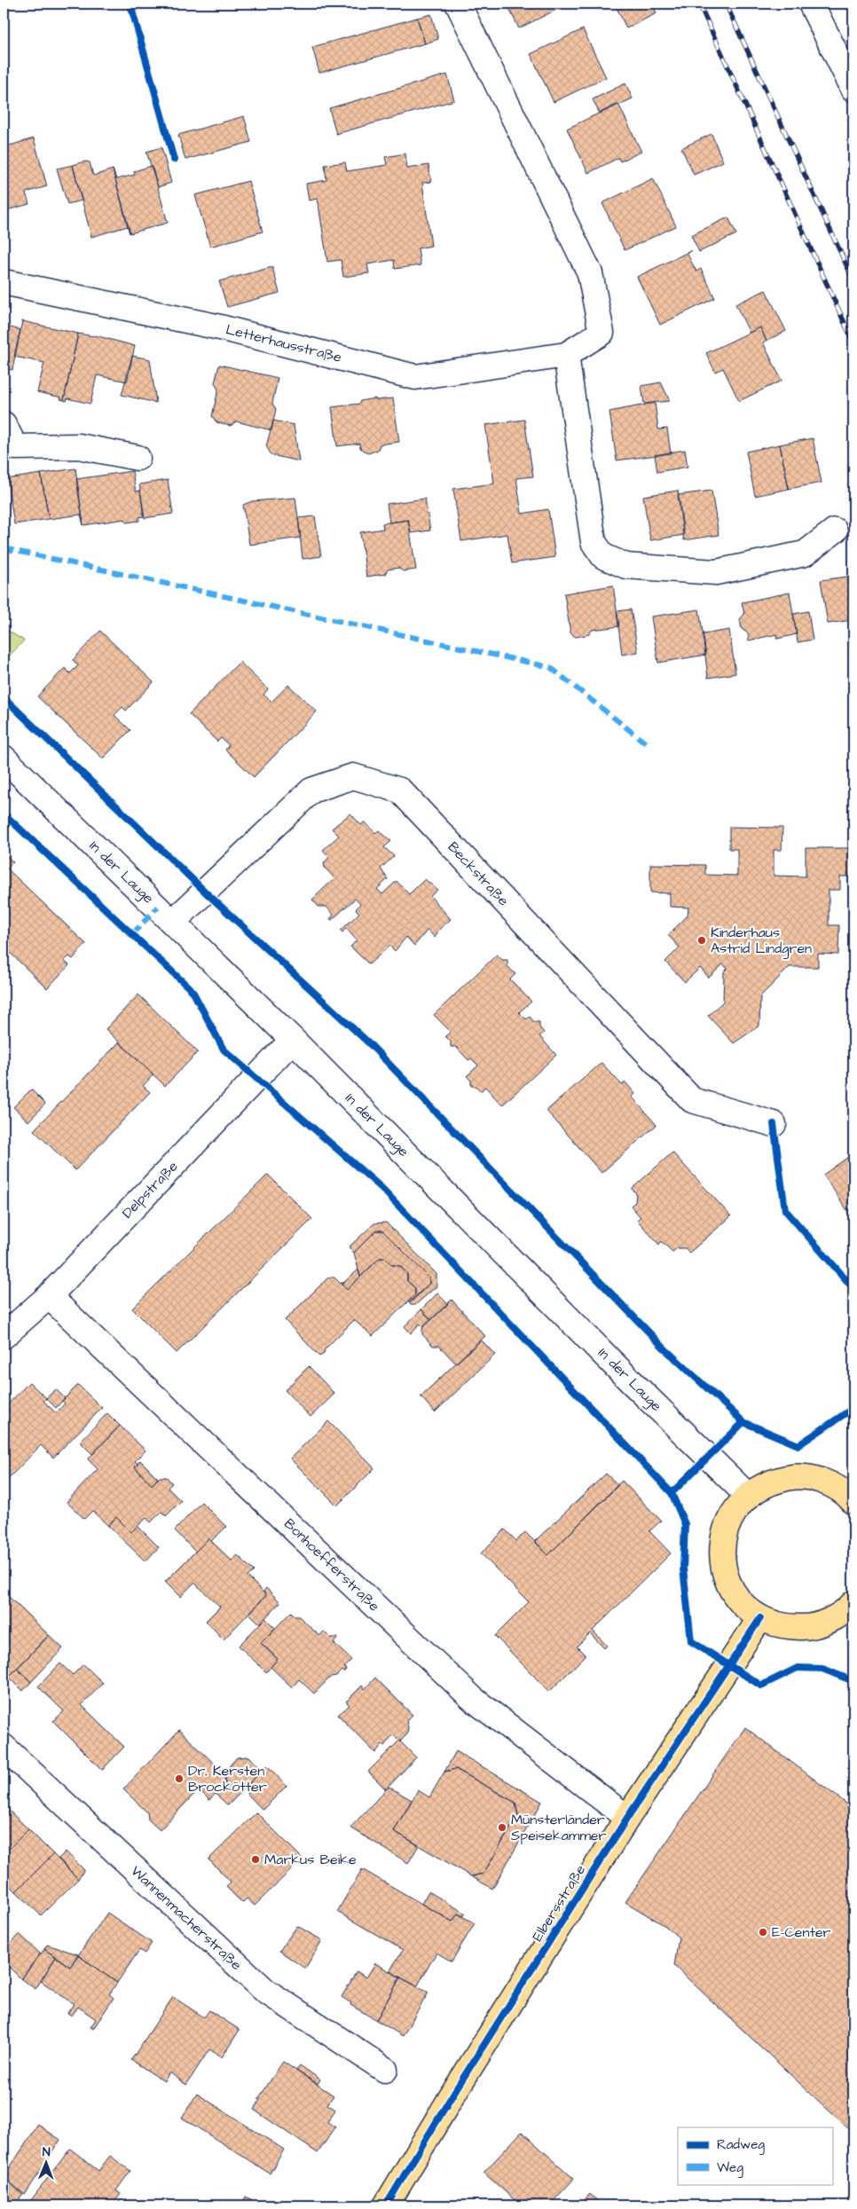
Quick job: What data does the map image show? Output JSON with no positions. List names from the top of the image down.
{
  "streets": {
    "main road": ["Elbersstraße"],
    "street": [
      "Letterhausstraße",
      "In der Lauge",
      "Beckstraße",
      "Delpstraße",
      "Bonhoefferstraße",
      "Wannenmacherstraße"
    ]
  },
  "crossings": [
    ["In der Lauge", "Beckstraße"],
    ["In der Lauge", "Delpstraße"],
    ["Delpstraße", "Bonhoefferstraße"],
    ["Bonhoefferstraße", "Elbersstraße"]
  ],
  "places": [
    "Kinderhaus Astrid Lindgren",
    "Dr. Kersten Brockötter",
    "Münsterländer Speisekammer",
    "Markus Beike",
    "E-Center"
  ],
  "legend": ["Radweg", "Weg"],
  "north": "top"
}
